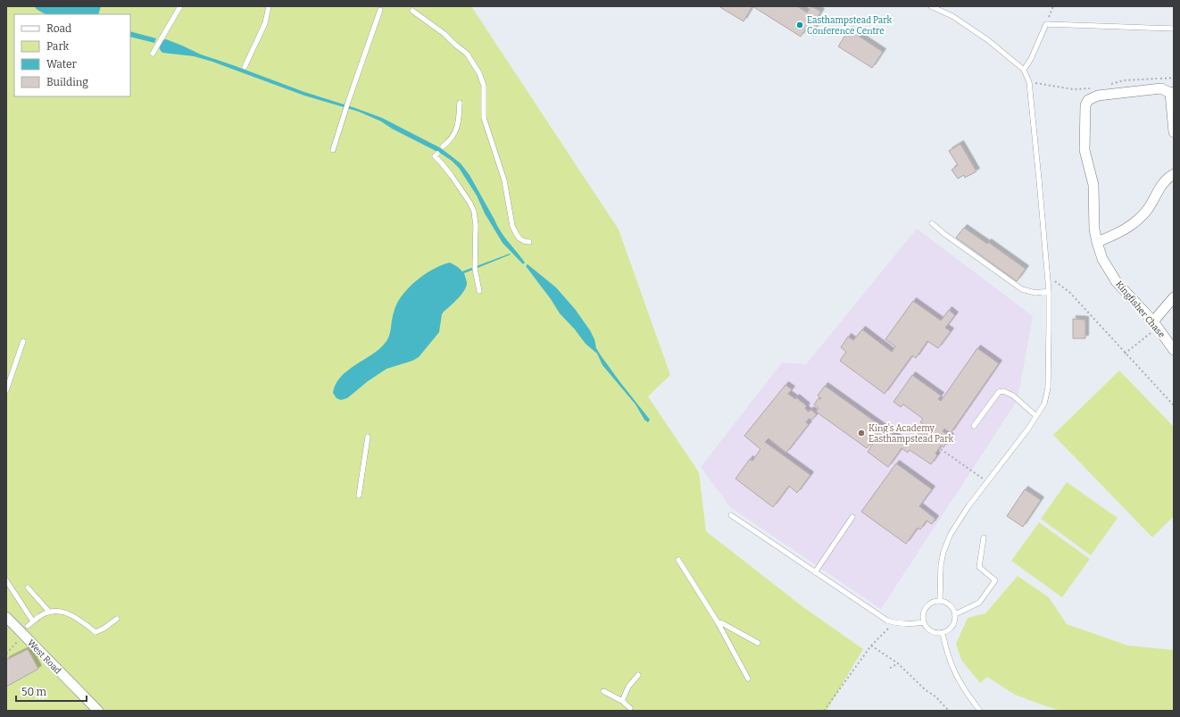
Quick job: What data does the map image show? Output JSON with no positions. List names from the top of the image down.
{
  "streets": {
    "street": ["Kingfisher Chase", "West Road"]
  },
  "places": ["Easthampstead Park Conference Centre", "King's Academy Easthampstead Park"],
  "legend": [
    "Road",
    "Park",
    "Water",
    "Building"
  ],
  "scale_bar": "50 m"
}
